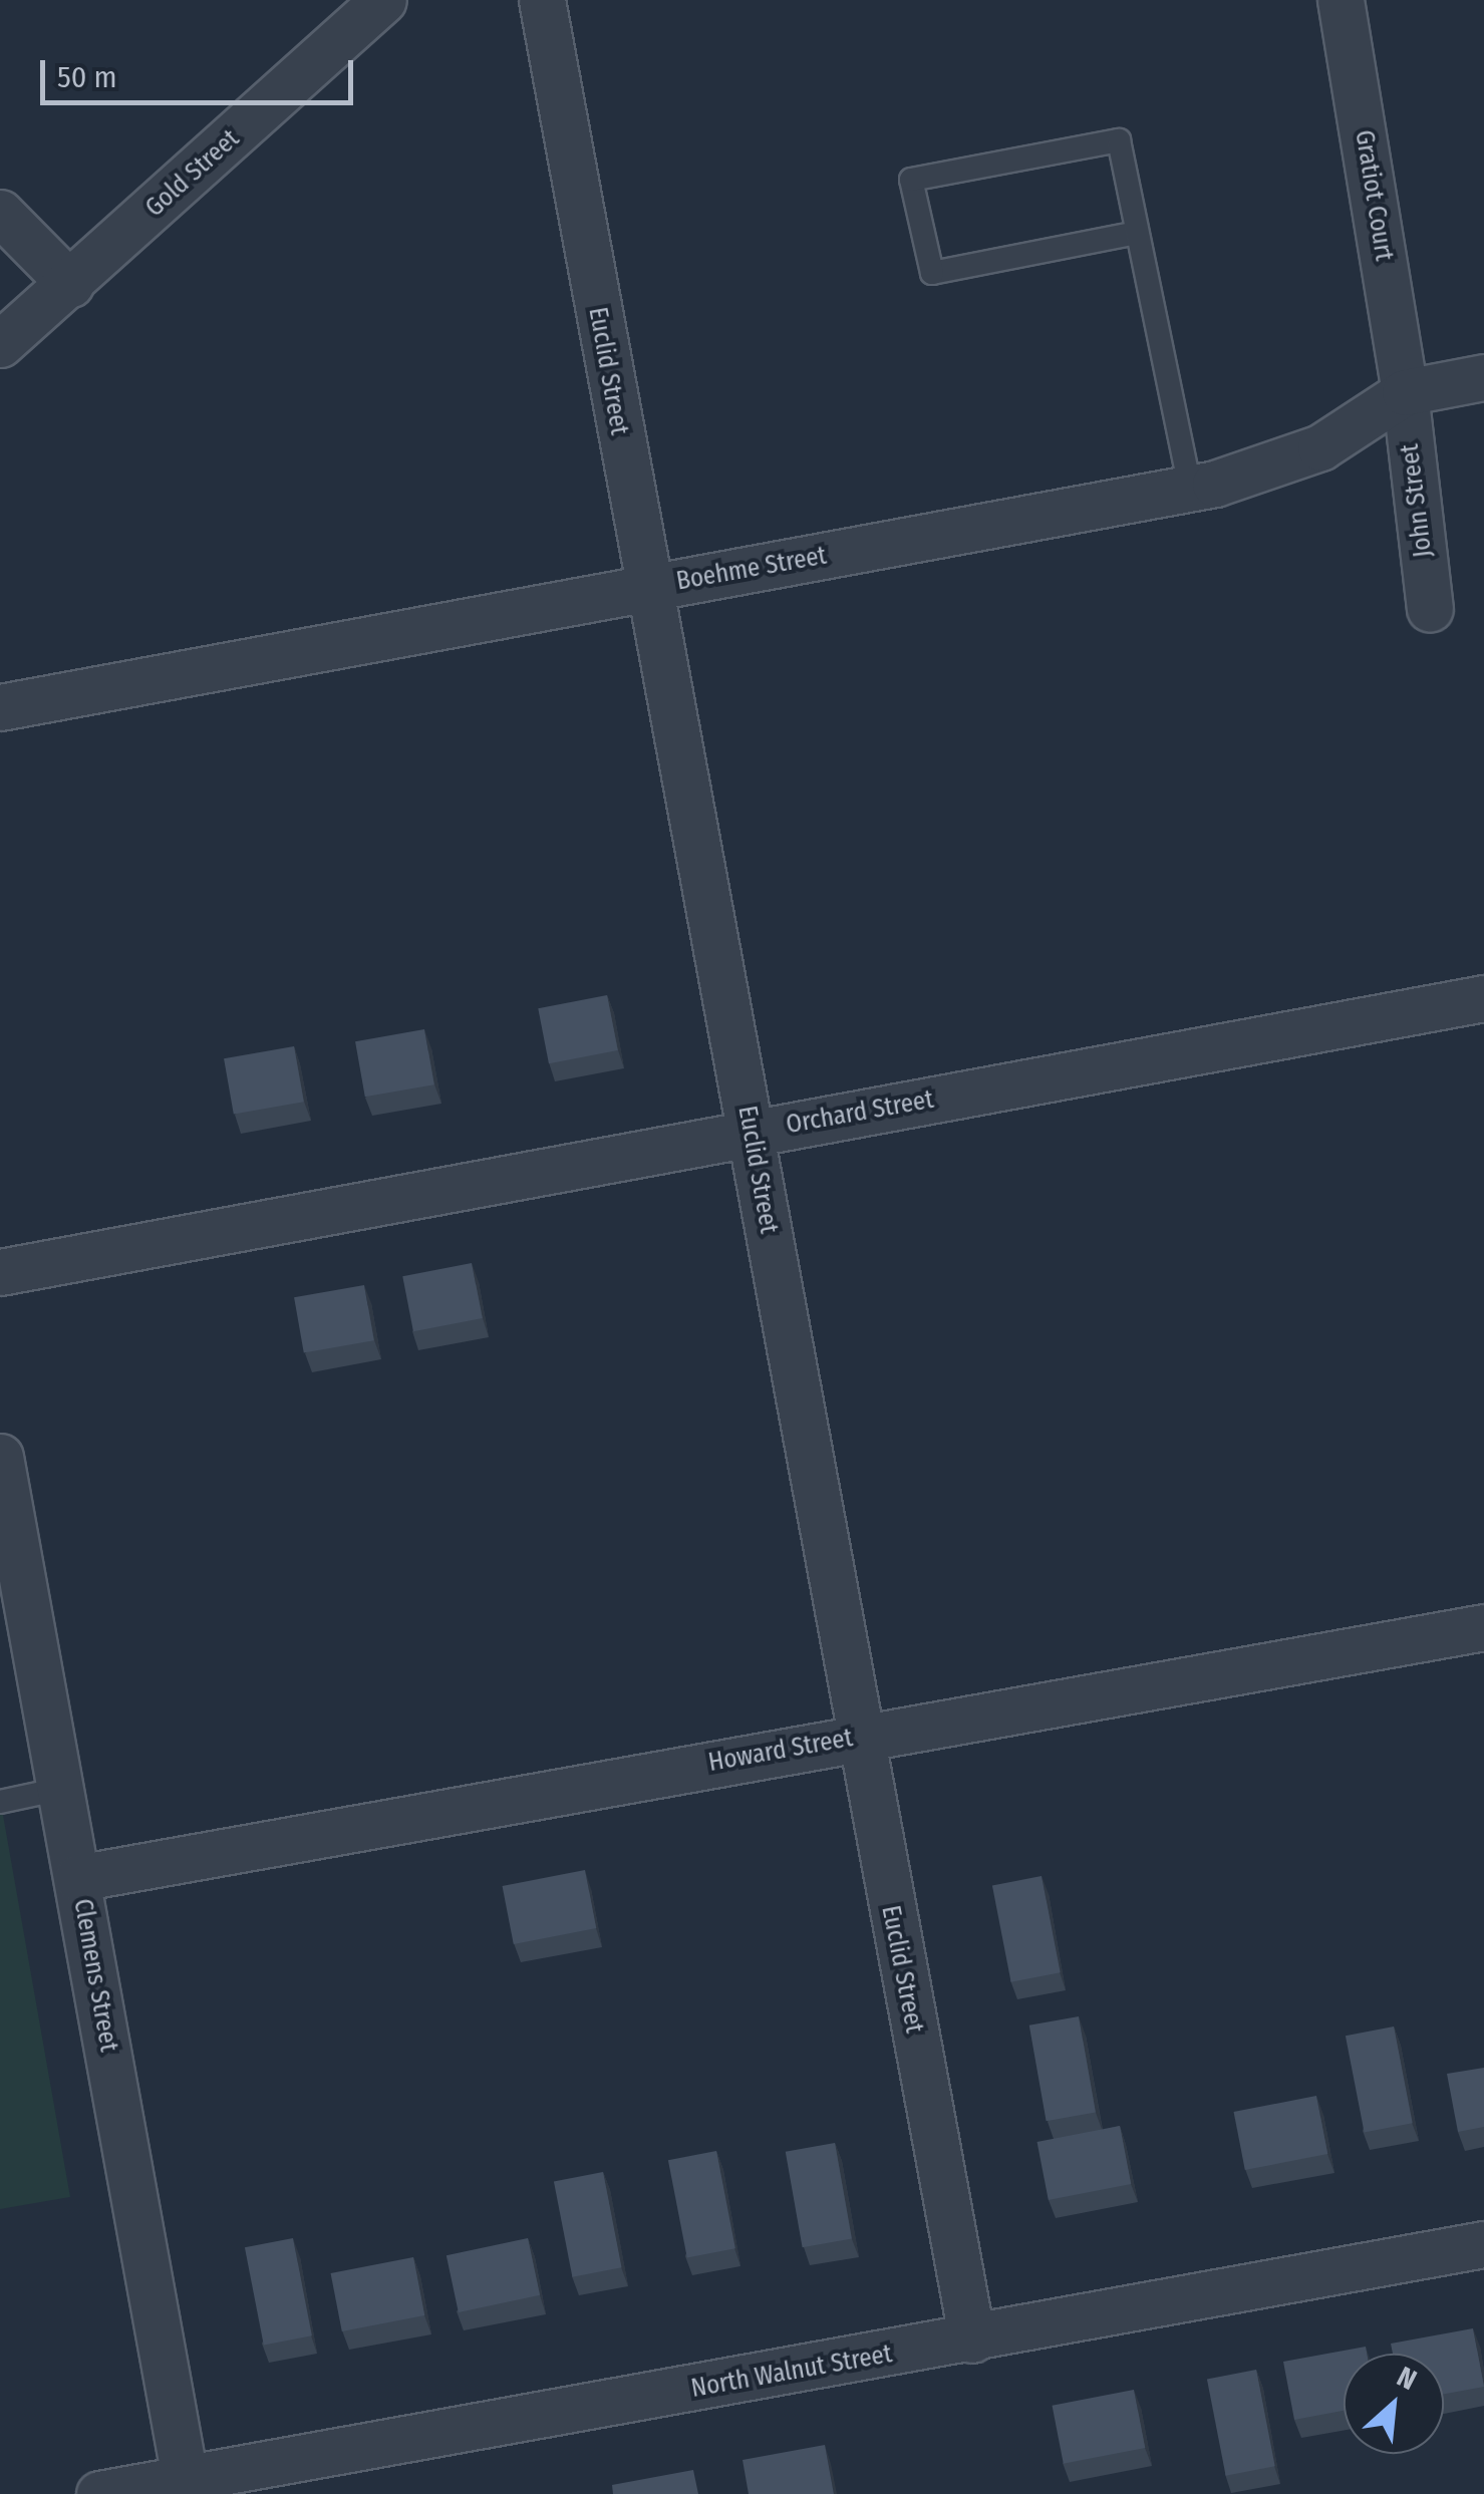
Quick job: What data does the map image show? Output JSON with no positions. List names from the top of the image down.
{
  "streets": {
    "street": [
      "Gold Street",
      "Gratiot Court",
      "Euclid Street",
      "John Street",
      "Boehme Street",
      "Orchard Street",
      "Howard Street",
      "Clemens Street",
      "North Walnut Street"
    ]
  },
  "crossings": [
    ["Gratiot Court", "John Street"],
    ["Gratiot Court", "Boehme Street"],
    ["Euclid Street", "Boehme Street"],
    ["Euclid Street", "Orchard Street"],
    ["Euclid Street", "Howard Street"],
    ["Euclid Street", "North Walnut Street"],
    ["John Street", "Boehme Street"],
    ["Howard Street", "Clemens Street"],
    ["Clemens Street", "North Walnut Street"]
  ],
  "scale_bar": "50 m",
  "north": "top right"
}
